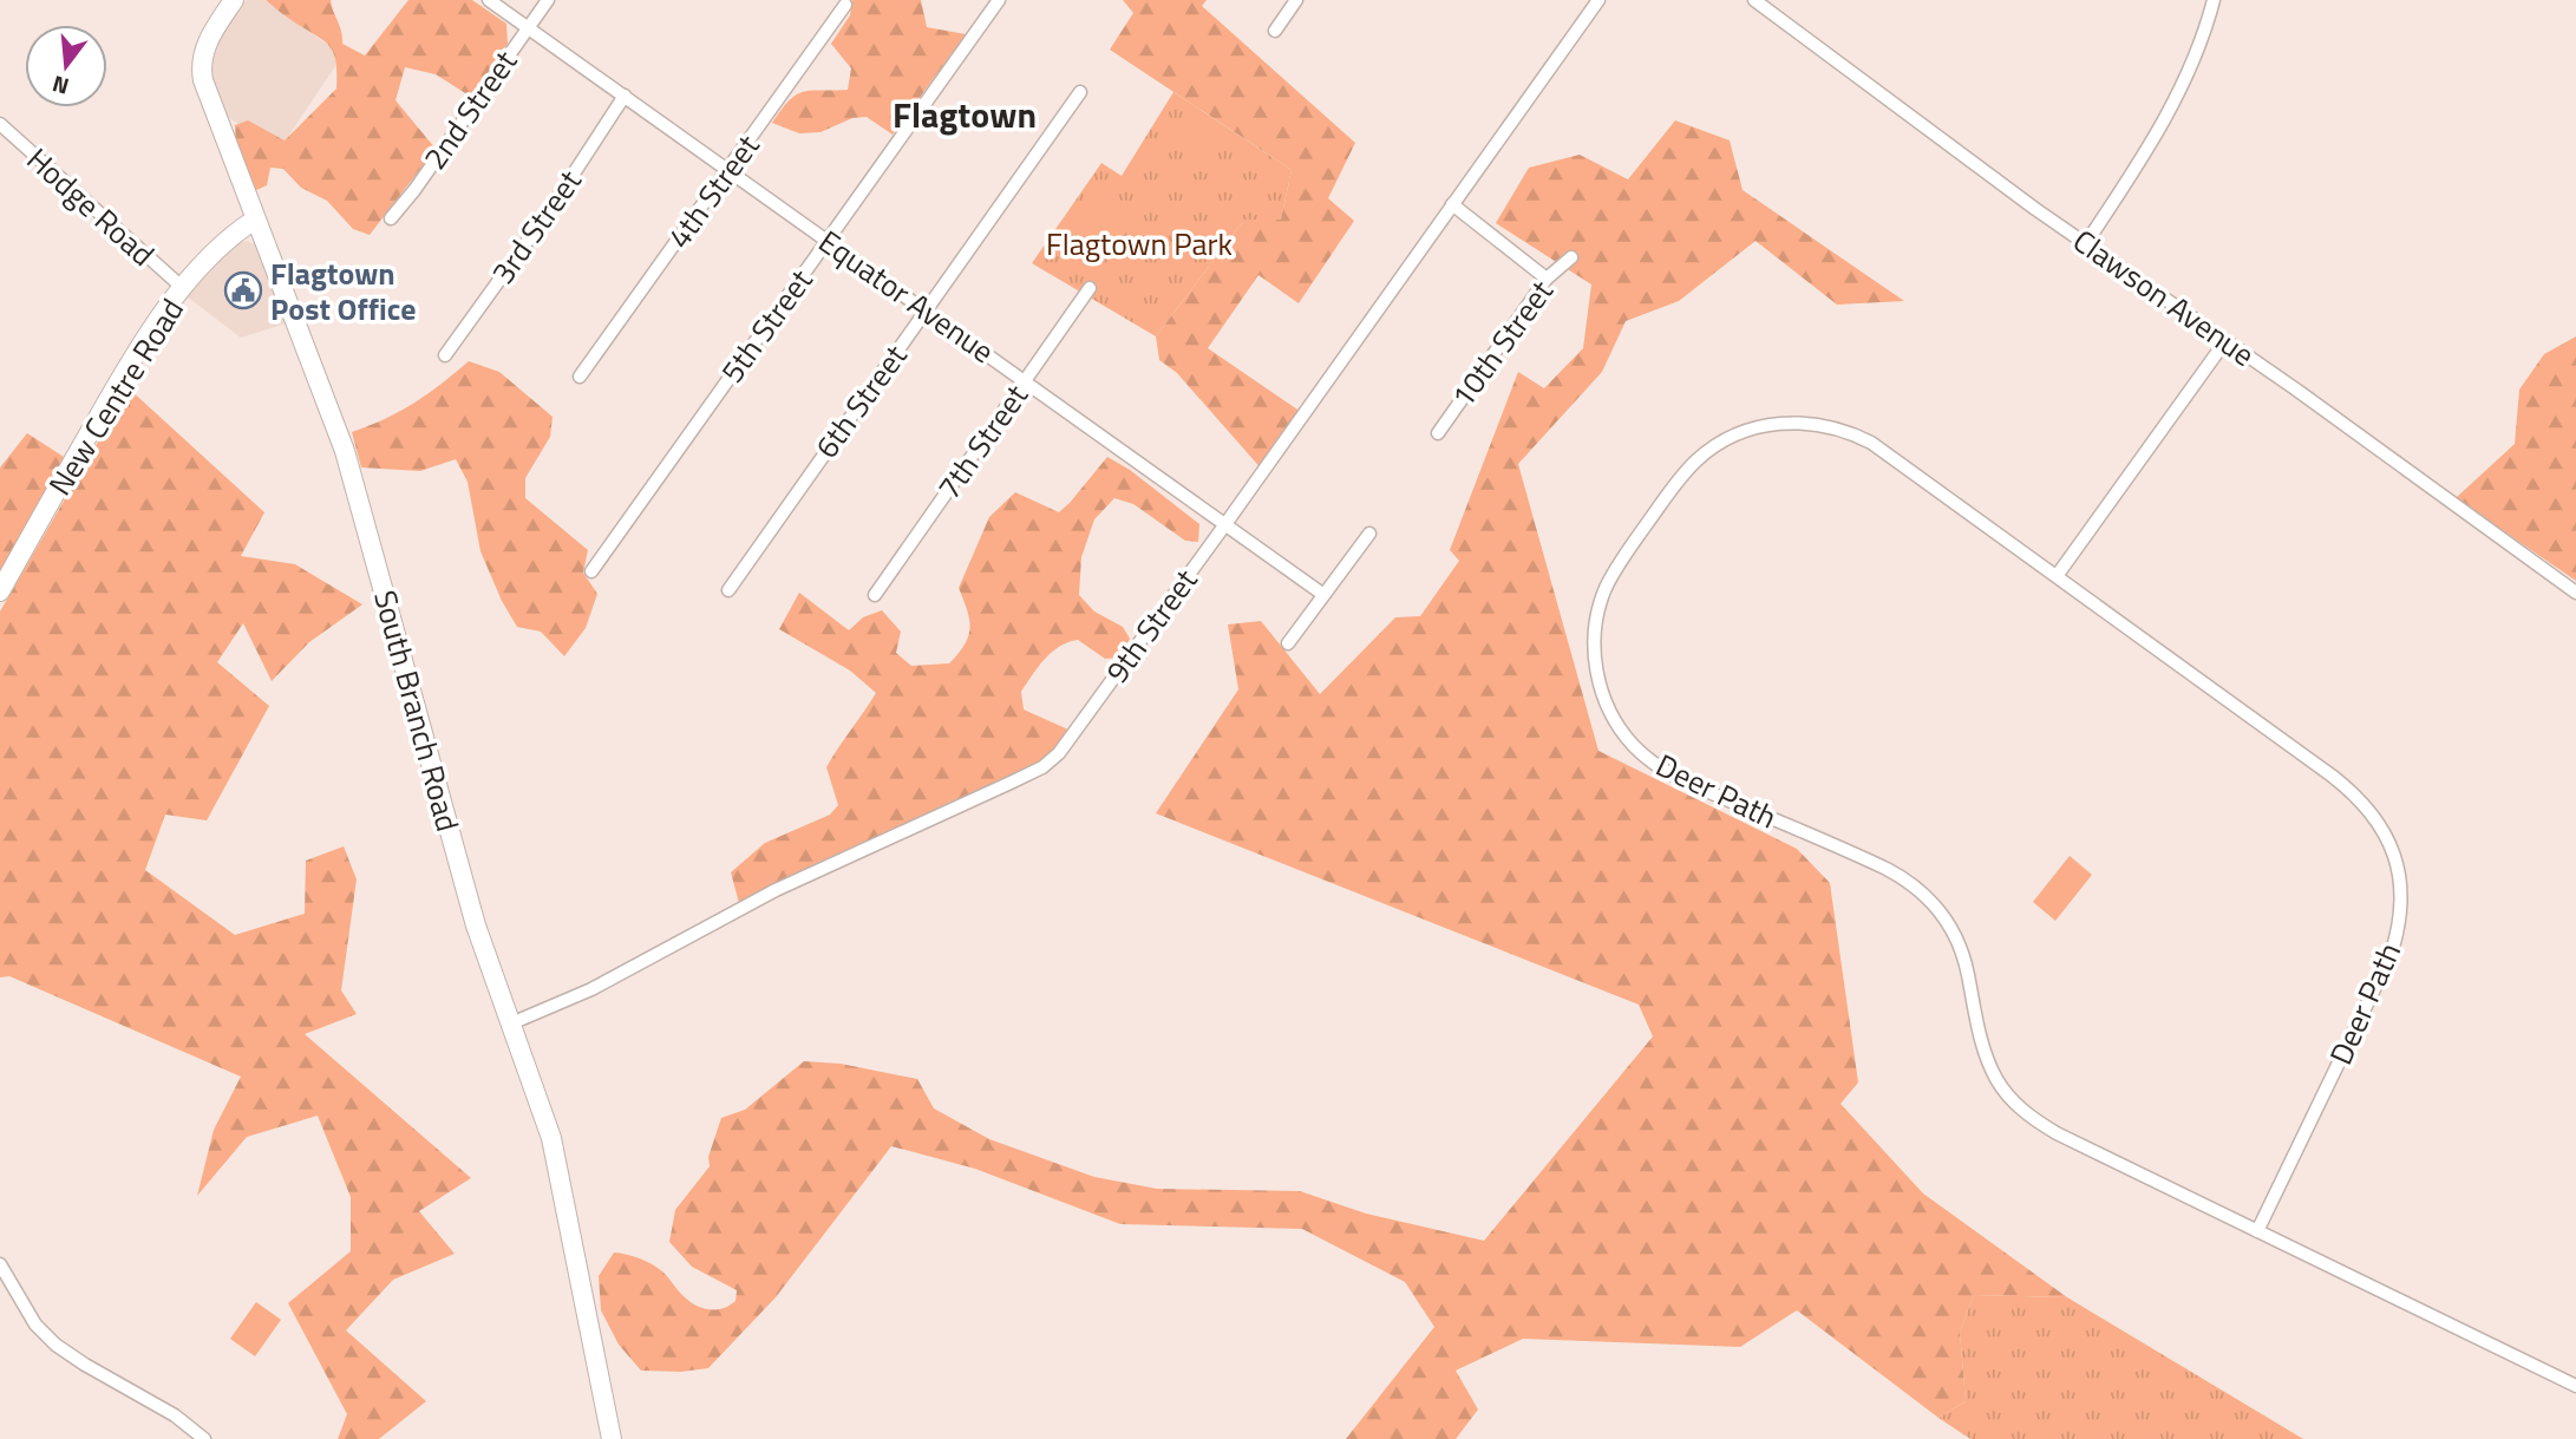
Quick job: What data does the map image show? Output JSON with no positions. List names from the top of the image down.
{
  "streets": {
    "street": [
      "2nd Street",
      "4th Street",
      "Hodge Road",
      "3rd Street",
      "Equator Avenue",
      "Clawson Avenue",
      "5th Street",
      "10th Street",
      "New Centre Road",
      "6th Street",
      "7th Street",
      "9th Street",
      "South Branch Road",
      "Deer Path"
    ]
  },
  "crossings": [
    ["2nd Street", "Equator Avenue"],
    ["4th Street", "Equator Avenue"],
    ["Hodge Road", "New Centre Road"],
    ["3rd Street", "Equator Avenue"],
    ["Equator Avenue", "5th Street"],
    ["Equator Avenue", "6th Street"],
    ["Equator Avenue", "7th Street"],
    ["Equator Avenue", "9th Street"],
    ["New Centre Road", "South Branch Road"],
    ["9th Street", "South Branch Road"]
  ],
  "districts": ["Flagtown"],
  "parks": ["Flagtown Park"],
  "places": {
    "public building": ["Flagtown Post Office"]
  },
  "north": "bottom"
}
